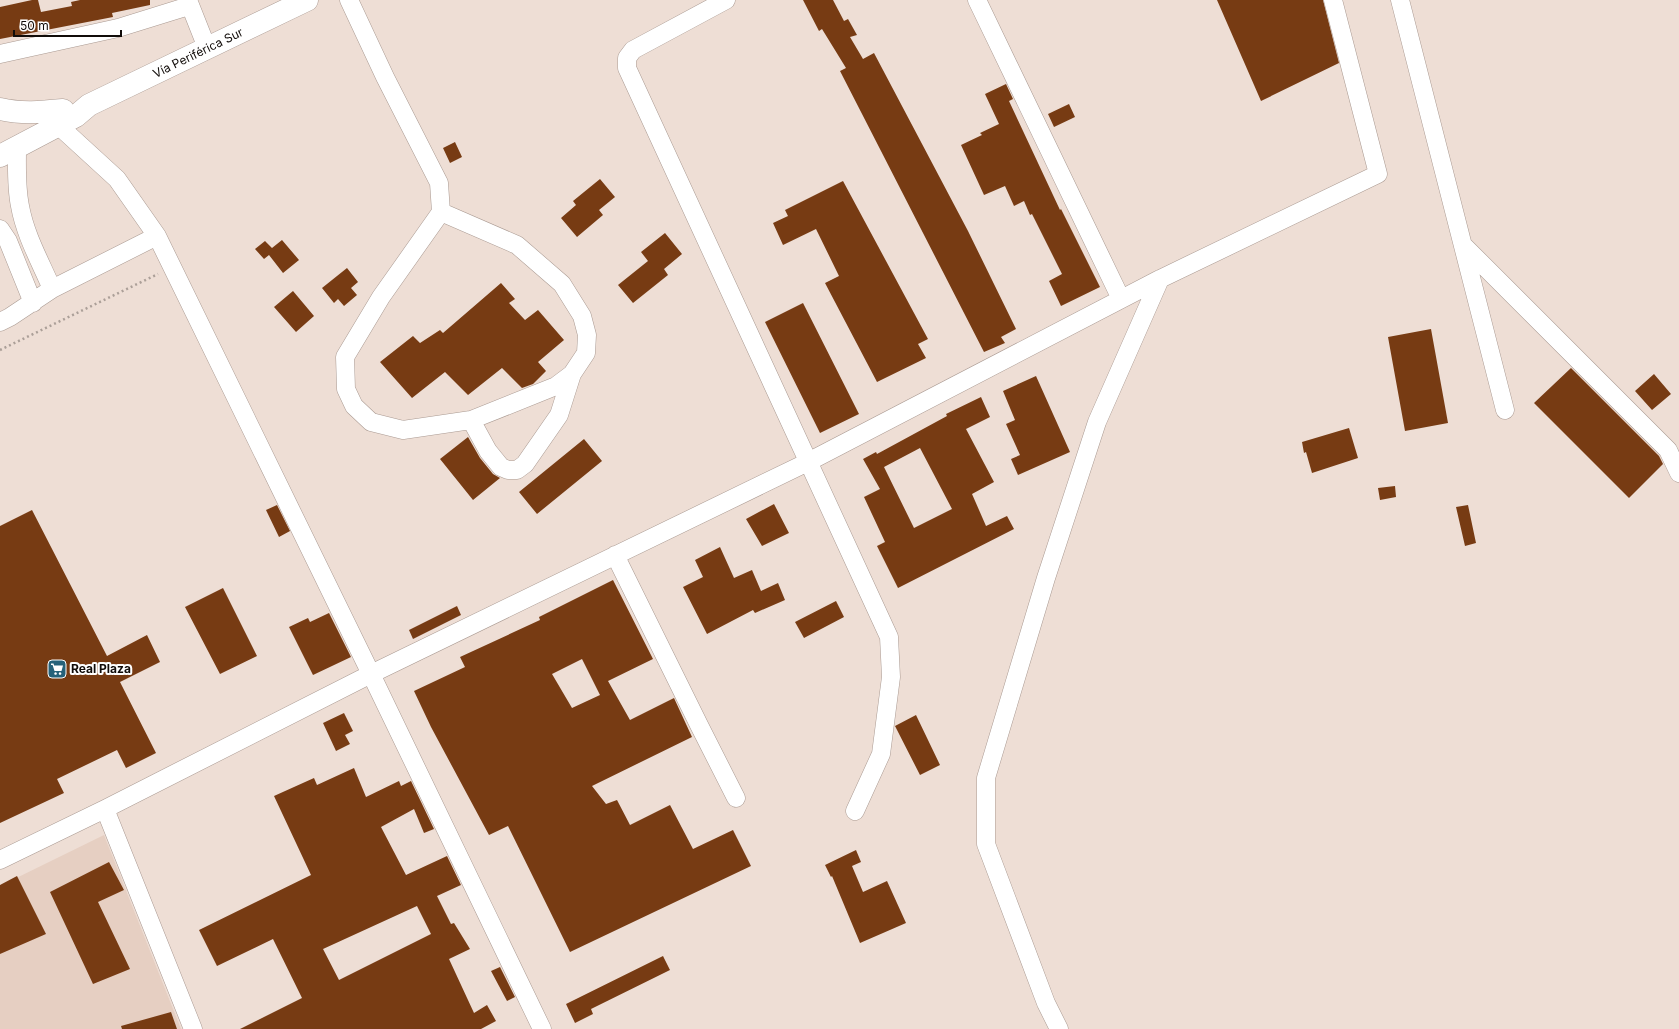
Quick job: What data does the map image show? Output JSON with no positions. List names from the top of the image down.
{
  "streets": {
    "highway": ["Vía Periférica Sur"]
  },
  "places": {
    "supermarket": ["Real Plaza"]
  },
  "scale_bar": "50 m"
}
